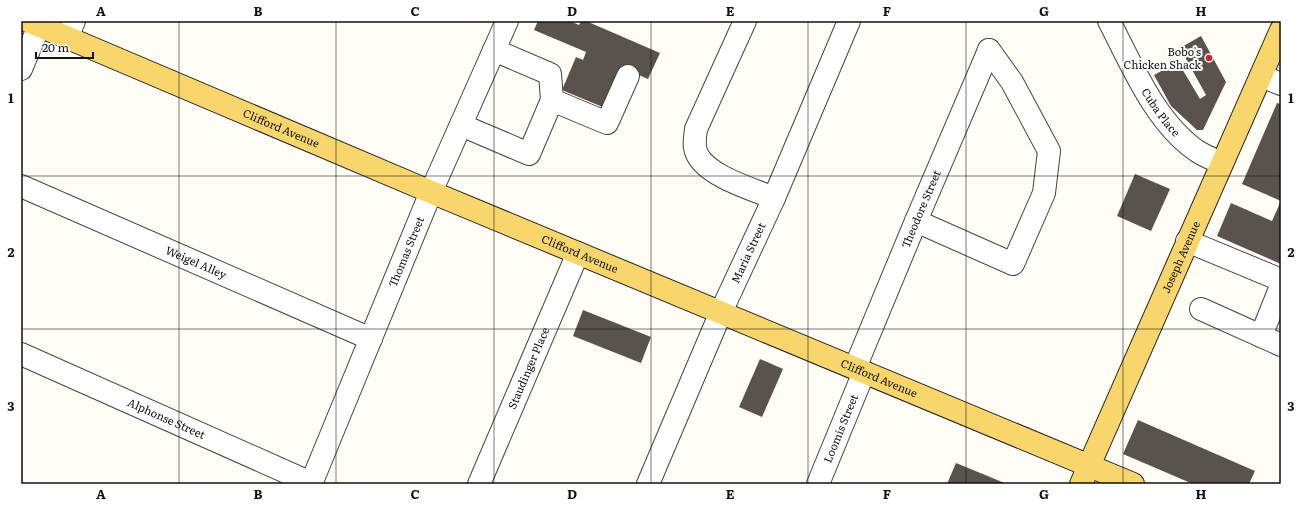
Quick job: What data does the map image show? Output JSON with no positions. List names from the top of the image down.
{
  "streets": {
    "main road": ["Clifford Avenue", "Joseph Avenue"],
    "street": [
      "Cuba Place",
      "Theodore Street",
      "Thomas Street",
      "Maria Street",
      "Weigel Alley",
      "Staudinger Place",
      "Alphonse Street",
      "Loomis Street"
    ]
  },
  "crossings": [
    ["Cuba Place", "Joseph Avenue"],
    ["Clifford Avenue", "Theodore Street"],
    ["Clifford Avenue", "Thomas Street"],
    ["Clifford Avenue", "Maria Street"],
    ["Clifford Avenue", "Joseph Avenue"],
    ["Clifford Avenue", "Staudinger Place"],
    ["Clifford Avenue", "Loomis Street"],
    ["Theodore Street", "Loomis Street"],
    ["Thomas Street", "Weigel Alley"],
    ["Thomas Street", "Alphonse Street"]
  ],
  "places": ["Bobo's Chicken Shack"],
  "scale_bar": "20 m",
  "grid": {
    "columns": [
      "A",
      "B",
      "C",
      "D",
      "E",
      "F",
      "G",
      "H"
    ],
    "rows": ["1", "2", "3"]
  }
}
